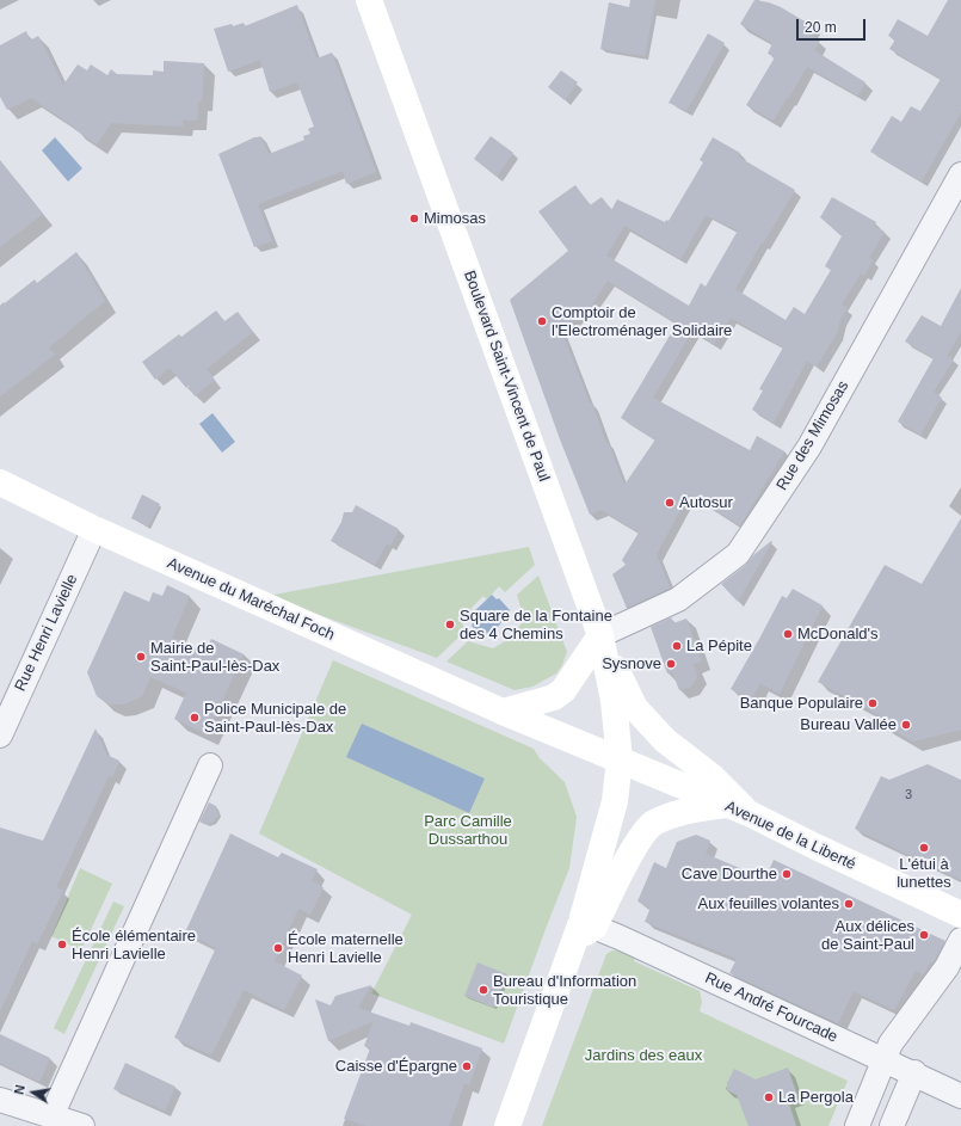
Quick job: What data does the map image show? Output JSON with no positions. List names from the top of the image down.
{
  "streets": {
    "main road": ["Boulevard Saint-Vincent de Paul", "Avenue du Maréchal Foch", "Avenue de la Liberté"],
    "street": ["Rue des Mimosas", "Rue Henri Lavielle", "Rue André Fourcade"]
  },
  "crossings": [
    ["Boulevard Saint-Vincent de Paul", "Rue des Mimosas"],
    ["Boulevard Saint-Vincent de Paul", "Avenue du Maréchal Foch"],
    ["Boulevard Saint-Vincent de Paul", "Avenue de la Liberté"],
    ["Boulevard Saint-Vincent de Paul", "Rue André Fourcade"],
    ["Avenue du Maréchal Foch", "Rue Henri Lavielle"],
    ["Avenue du Maréchal Foch", "Avenue de la Liberté"]
  ],
  "parks": ["Parc Camille Dussarthou", "Jardins des eaux"],
  "places": [
    "Mimosas",
    "Comptoir de l'Electroménager Solidaire",
    "Autosur",
    "Square de la Fontaine des 4 Chemins",
    "McDonald's",
    "La Pépite",
    "Mairie de Saint-Paul-lès-Dax",
    "Sysnove",
    "Banque Populaire",
    "Police Municipale de Saint-Paul-lès-Dax",
    "Bureau Vallée",
    "L'étui à lunettes",
    "Cave Dourthe",
    "Aux feuilles volantes",
    "Aux délices de Saint-Paul",
    "École élémentaire Henri Lavielle",
    "École maternelle Henri Lavielle",
    "Bureau d'Information Touristique",
    "Caisse d'Épargne",
    "La Pergola"
  ],
  "house_numbers": ["3"],
  "scale_bar": "20 m",
  "north": "left"
}
